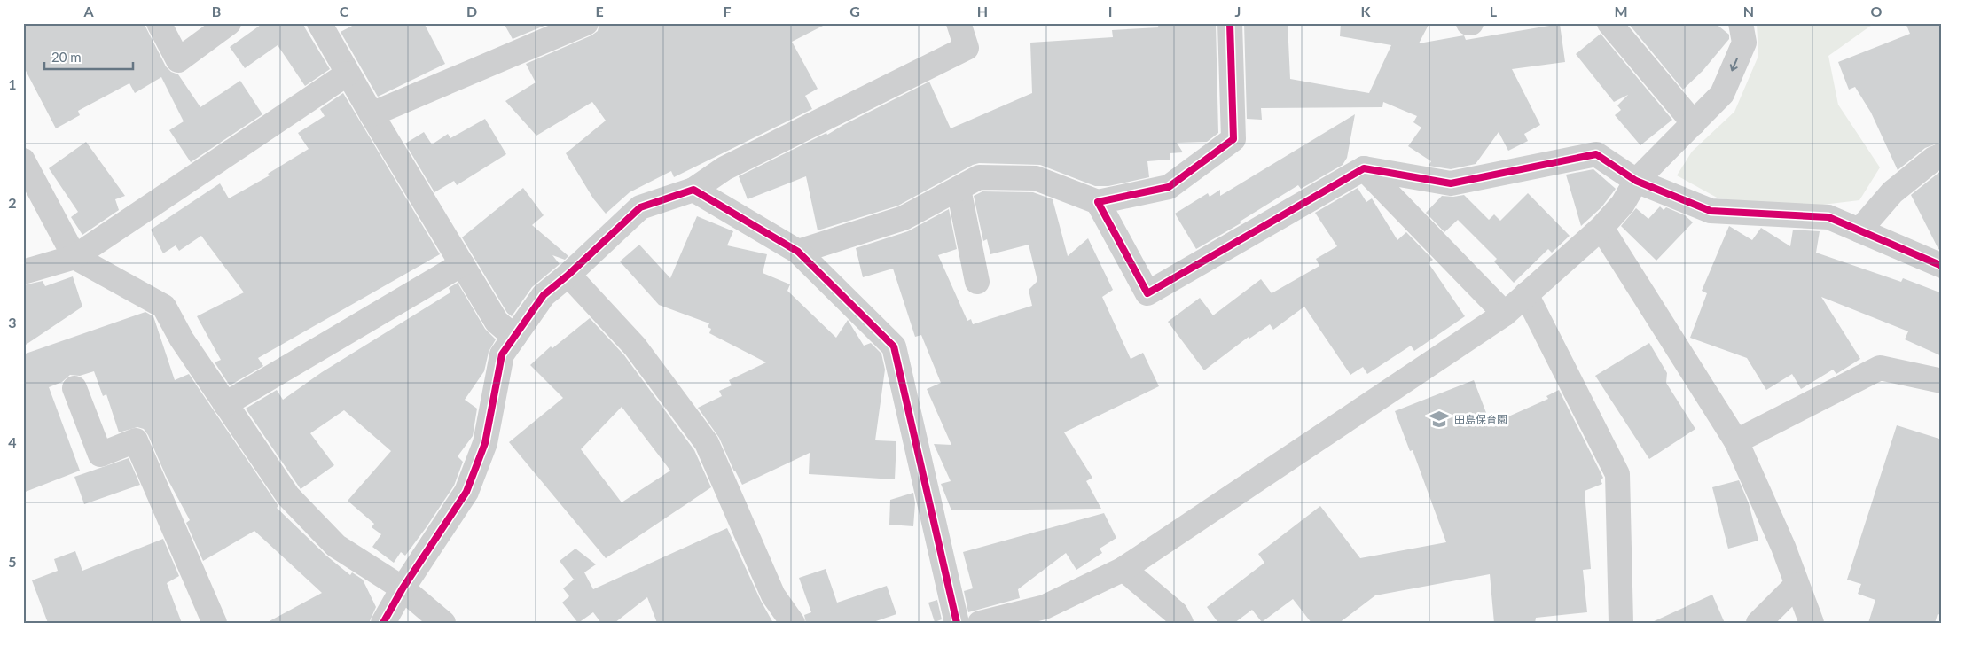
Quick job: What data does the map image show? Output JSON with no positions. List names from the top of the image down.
{
  "places": {
    "school or university": ["田島保育園"]
  },
  "scale_bar": "20 m",
  "grid": {
    "columns": [
      "A",
      "B",
      "C",
      "D",
      "E",
      "F",
      "G",
      "H",
      "I",
      "J",
      "K",
      "L",
      "M",
      "N",
      "O"
    ],
    "rows": [
      "1",
      "2",
      "3",
      "4",
      "5"
    ]
  }
}
